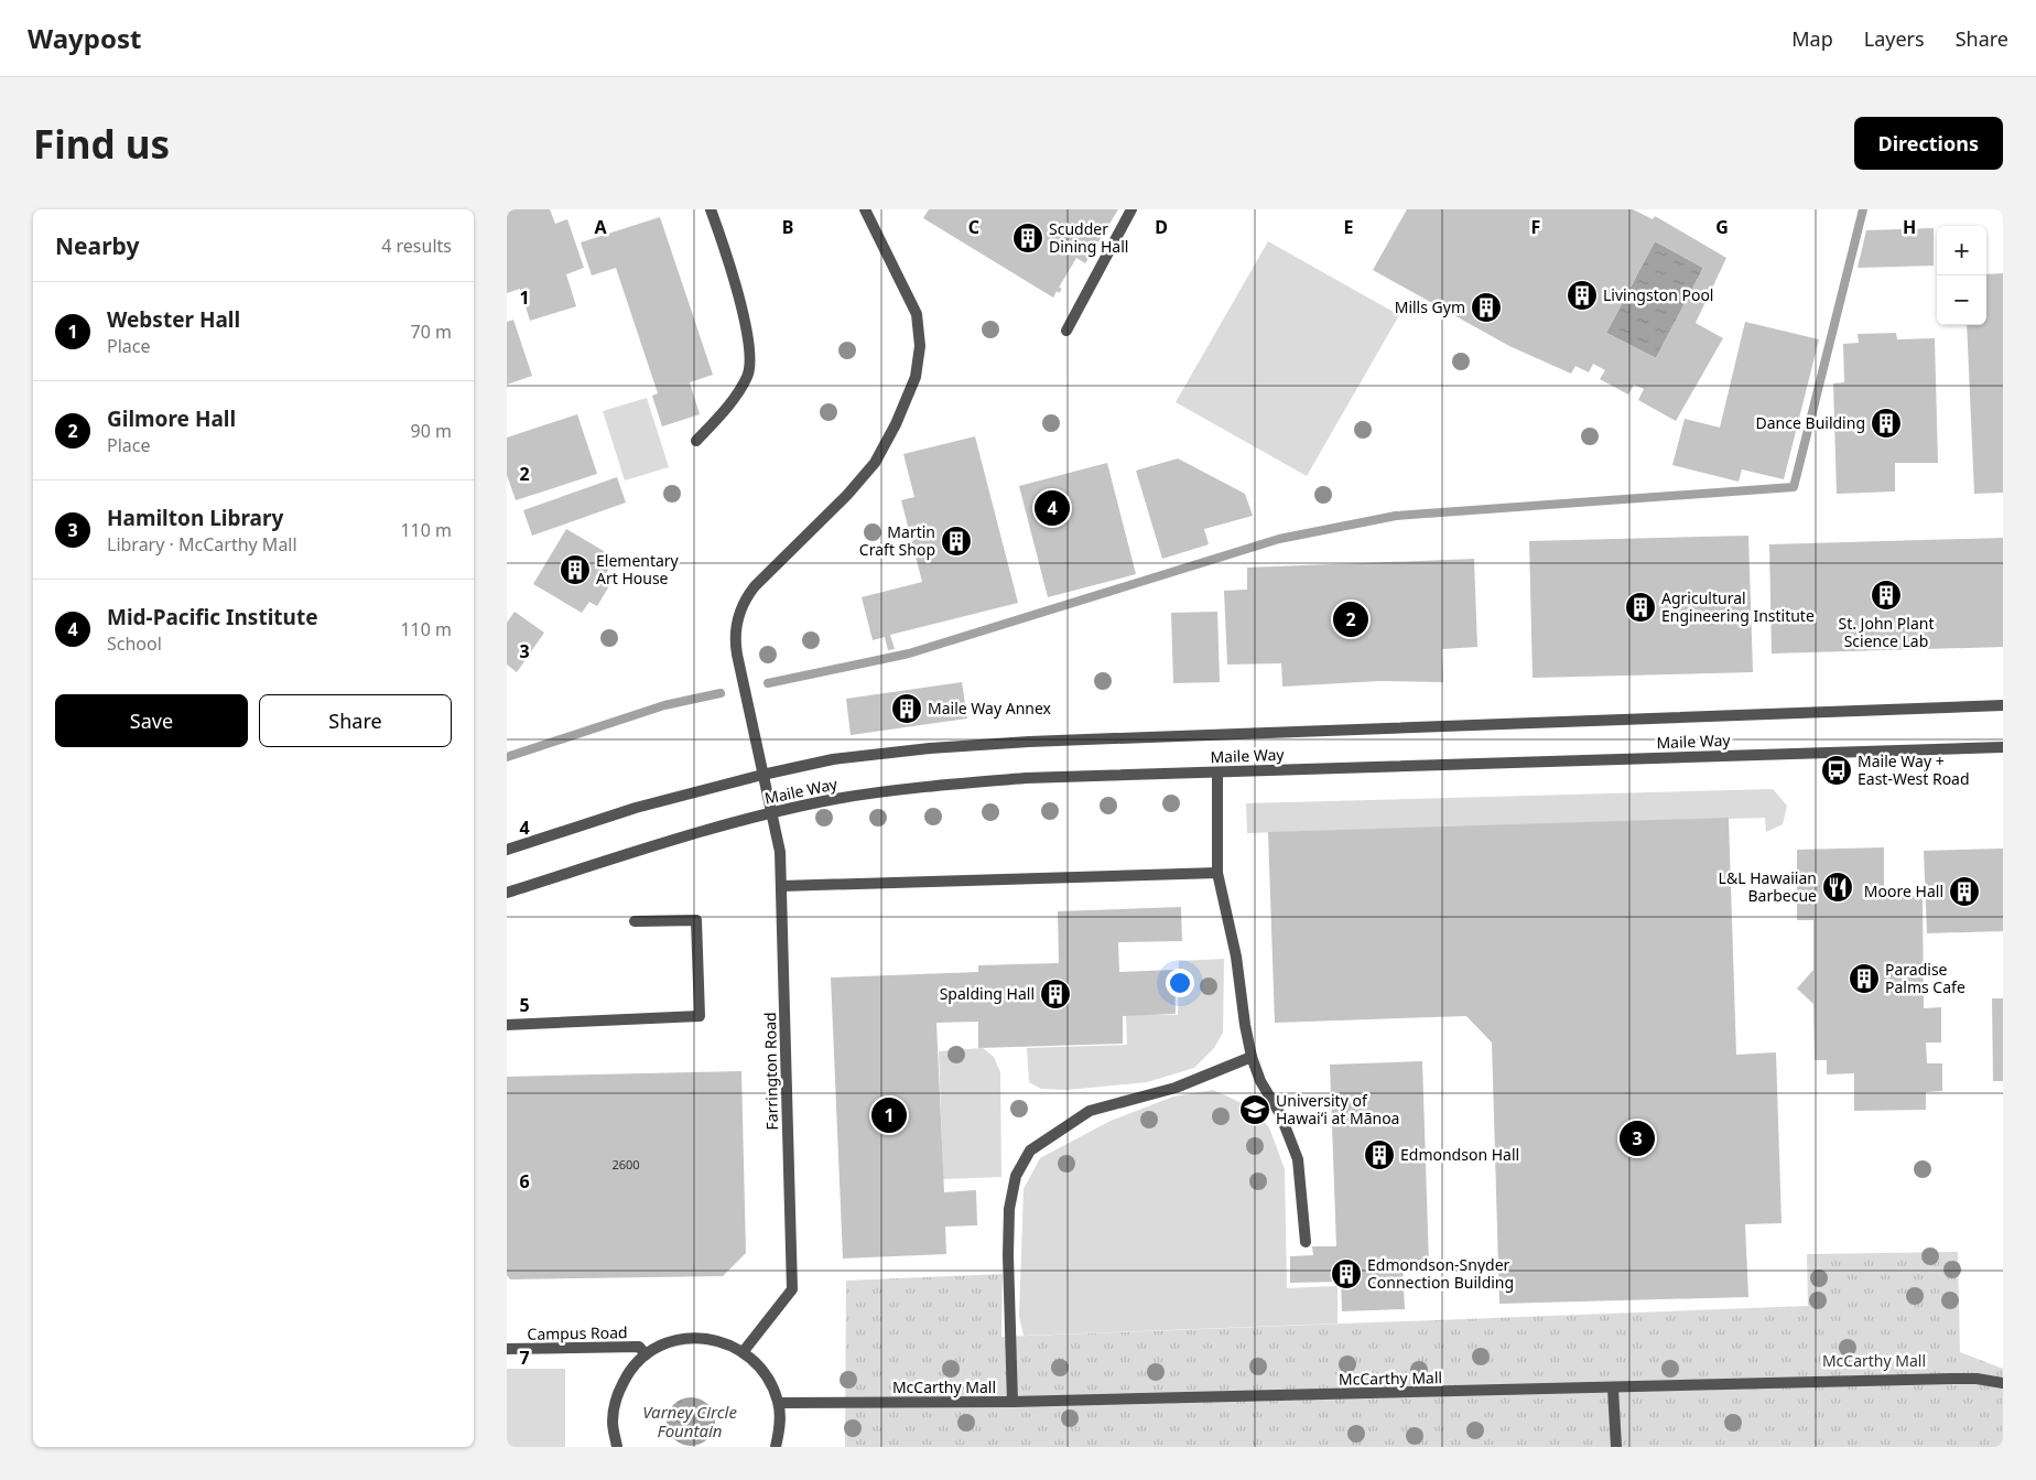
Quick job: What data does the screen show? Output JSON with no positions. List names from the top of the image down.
{
  "streets": {
    "street": [
      "Maile Way",
      "Farrington Road",
      "Campus Road",
      "McCarthy Mall"
    ]
  },
  "crossings": [
    ["Maile Way", "Farrington Road"]
  ],
  "water": ["Varney Circle Fountain"],
  "parks": ["McCarthy Mall"],
  "places": {
    "building": [
      "Scudder Dining Hall",
      "Livingston Pool",
      "Mills Gym",
      "Dance Building",
      "Martin Craft Shop",
      "Elementary Art House",
      "St. John Plant Science Lab",
      "Agricultural Engineering Institute",
      "Maile Way Annex",
      "Moore Hall",
      "Paradise Palms Cafe",
      "Spalding Hall",
      "Edmondson Hall",
      "Edmondson-Snyder Connection Building"
    ],
    "bus stop": ["Maile Way + East-West Road"],
    "restaurant": ["L&L Hawaiian Barbecue"],
    "school or university": ["University of Hawaiʻi at Mānoa"]
  },
  "house_numbers": ["2600"],
  "page": {
    "header": "Waypost",
    "nav": ["Map", "Layers", "Share"],
    "buttons": [
      "Directions",
      ["Save", "Share"]
    ],
    "title": "Find us",
    "heading": ["Nearby", "4 results"],
    "map_buttons": ["+", "−"],
    "list": [
      {
        "mark": "1",
        "name": "Webster Hall",
        "note": "Place",
        "value": "70 m"
      },
      {
        "mark": "2",
        "name": "Gilmore Hall",
        "note": "Place",
        "value": "90 m"
      },
      {
        "mark": "3",
        "name": "Hamilton Library",
        "note": "Library · McCarthy Mall",
        "value": "110 m"
      },
      {
        "mark": "4",
        "name": "Mid-Pacific Institute",
        "note": "School",
        "value": "110 m"
      }
    ],
    "pins": [
      "4",
      "2",
      "1",
      "3"
    ]
  },
  "grid": {
    "columns": [
      "A",
      "B",
      "C",
      "D",
      "E",
      "F",
      "G",
      "H"
    ],
    "rows": [
      "1",
      "2",
      "3",
      "4",
      "5",
      "6",
      "7"
    ]
  }
}
